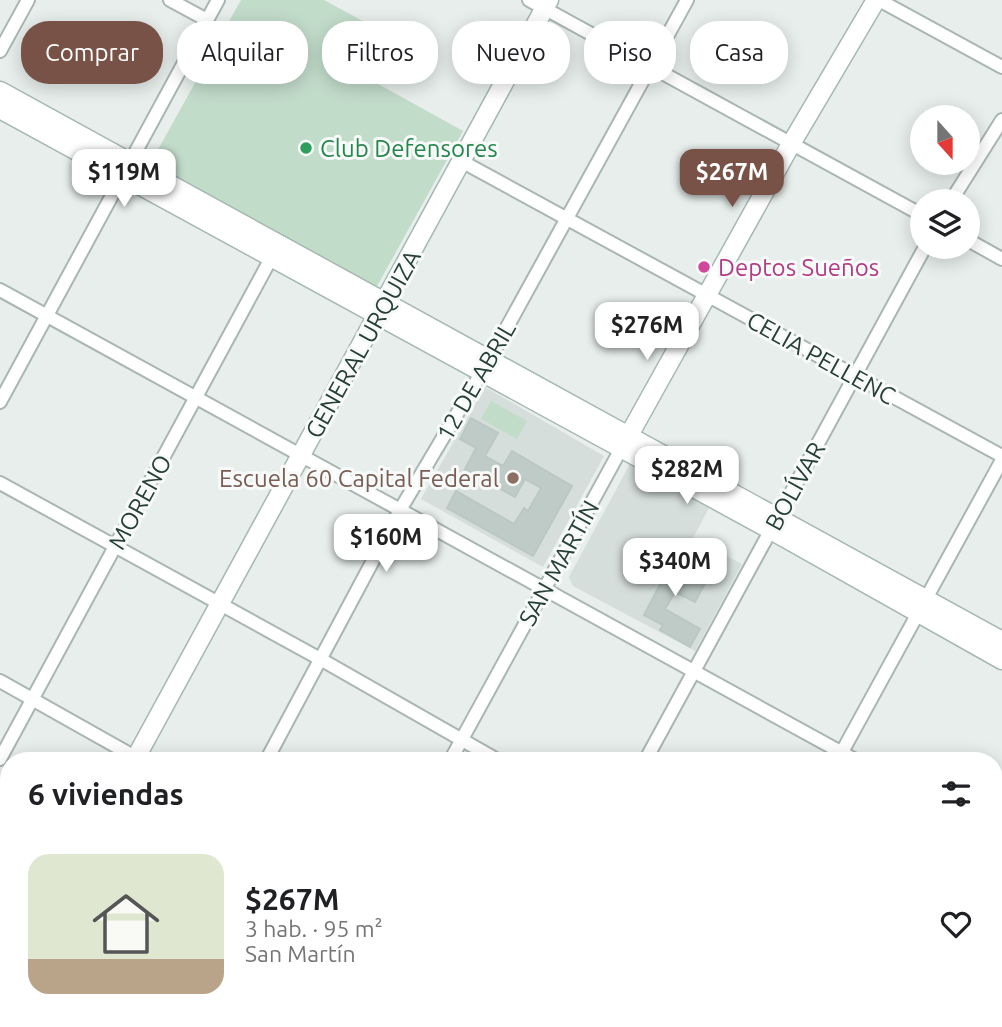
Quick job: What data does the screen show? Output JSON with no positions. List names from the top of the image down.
{
  "streets": {
    "main road": ["GENERAL URQUIZA", "SAN MARTÍN"],
    "street": [
      "CELIA PELLENC",
      "12 DE ABRIL",
      "BOLÍVAR",
      "MORENO"
    ]
  },
  "crossings": [
    ["GENERAL URQUIZA", "CELIA PELLENC"],
    ["CELIA PELLENC", "12 DE ABRIL"],
    ["CELIA PELLENC", "BOLÍVAR"],
    ["CELIA PELLENC", "SAN MARTÍN"]
  ],
  "places": ["Club Defensores", "Deptos Sueños", "Escuela 60 Capital Federal"],
  "north": "bottom",
  "page": {
    "chip": [
      "Comprar",
      "Alquilar",
      "Filtros",
      "Nuevo",
      "Piso",
      "Casa"
    ],
    "price": [
      "$119M",
      "$267M",
      "$276M",
      "$282M",
      "$160M",
      "$340M"
    ],
    "heading": "6 viviendas",
    "list": [
      {
        "name": "$267M",
        "note": "3 hab. · 95 m² · San Martín"
      }
    ]
  }
}
